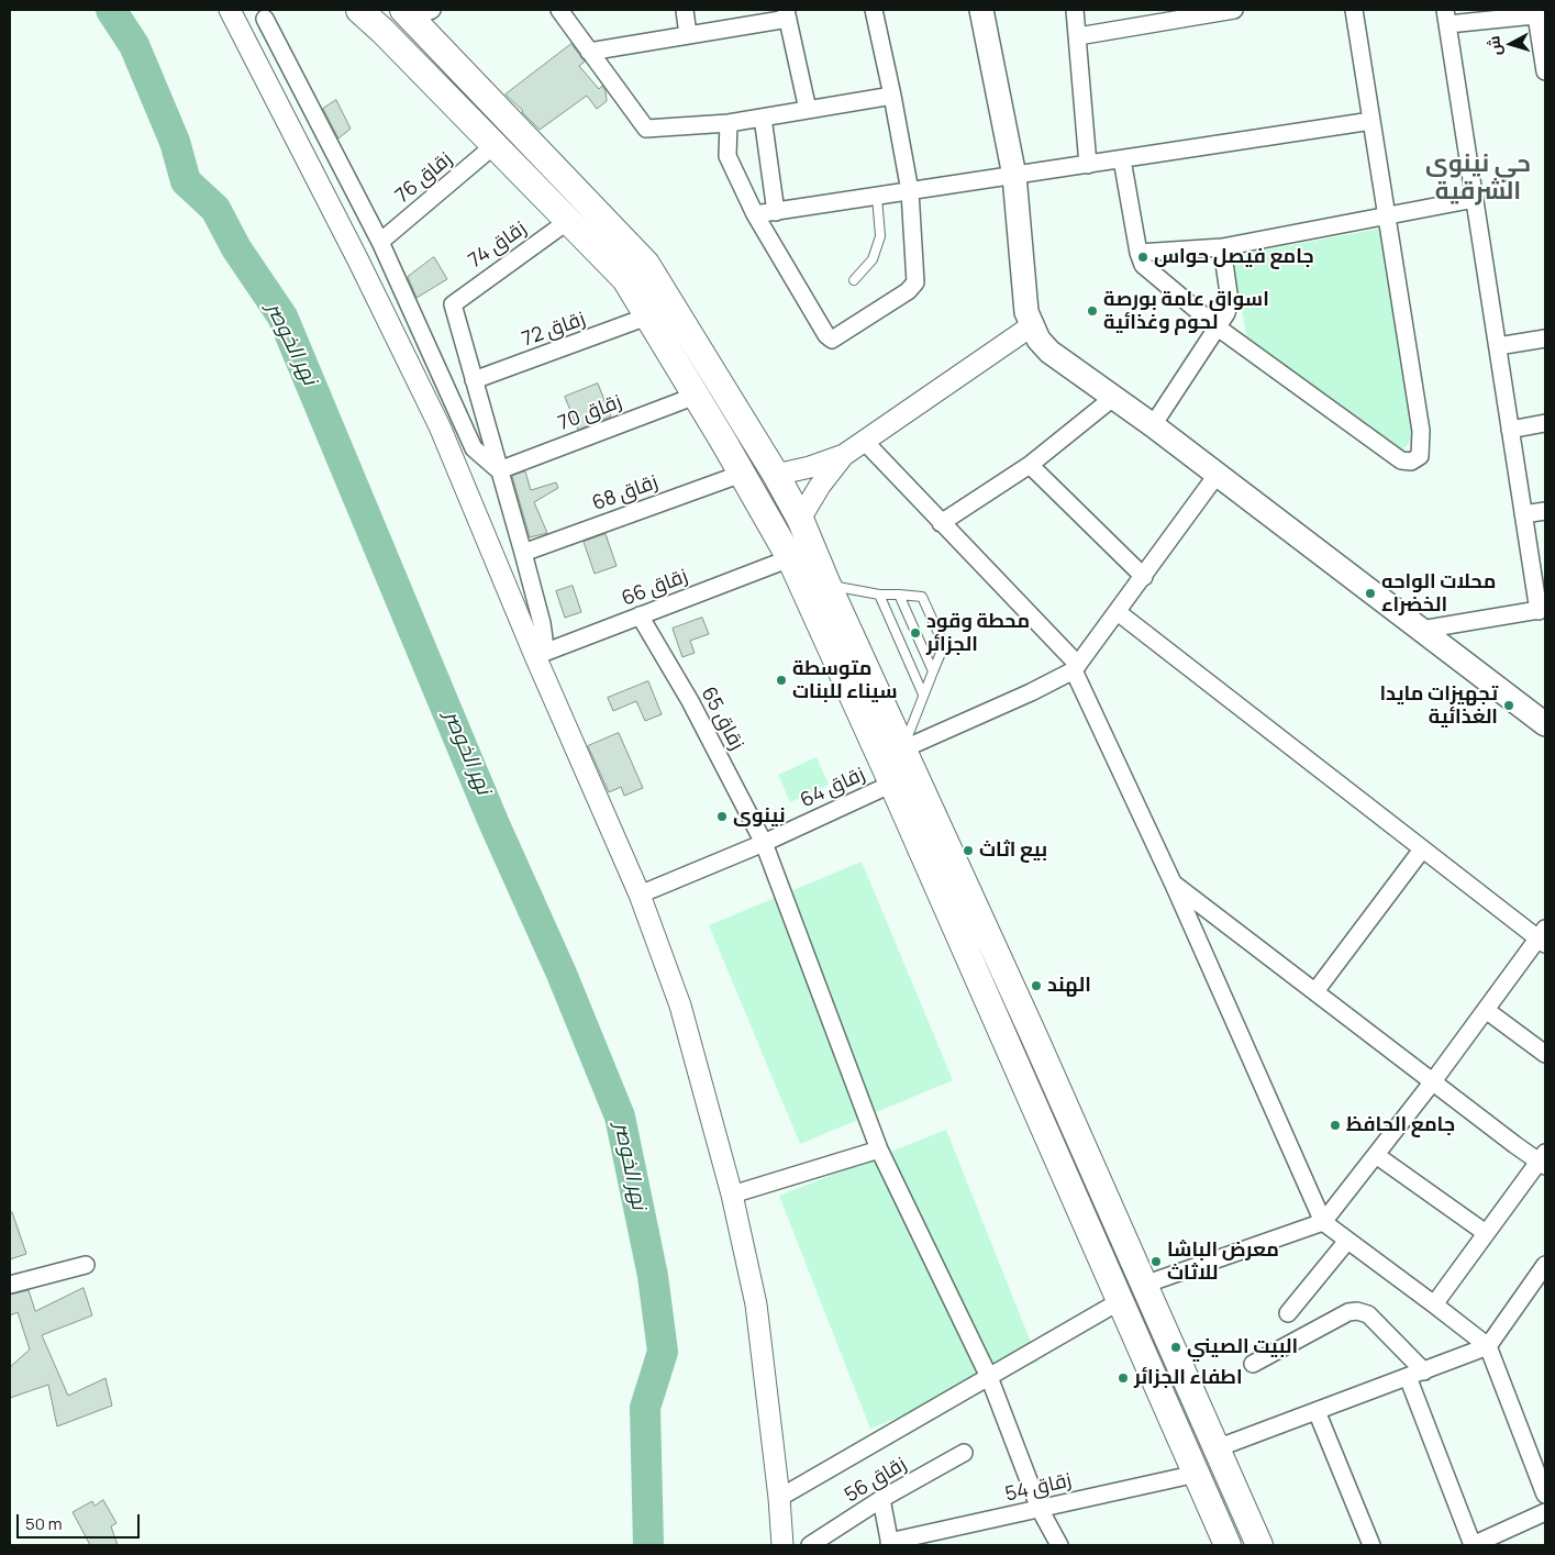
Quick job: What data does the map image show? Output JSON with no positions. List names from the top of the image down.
{
  "streets": {
    "street": [
      "زقاق 76",
      "زقاق 74",
      "زقاق 72",
      "زقاق 70",
      "زقاق 68",
      "زقاق 66",
      "زقاق 65",
      "زقاق 64",
      "زقاق 56",
      "زقاق 54"
    ]
  },
  "crossings": [
    ["زقاق 74", "زقاق 72"],
    ["زقاق 66", "زقاق 65"],
    ["زقاق 65", "زقاق 64"],
    ["زقاق 65", "زقاق 54"]
  ],
  "districts": ["حي نينوى الشرقية"],
  "water": ["نهر الخوصر"],
  "places": [
    "جامع فيصل حواس",
    "اسواق عامة بورصة لحوم وغذائية",
    "محلات الواحه الخضراء",
    "محطة وقود الجزائر",
    "متوسطة سيناء للبنات",
    "تجهيزات مايدا الغذائية",
    "نينوى",
    "بيع اثاث",
    "الهند",
    "جامع الحافظ",
    "معرض الباشا للاثاث",
    "البيت الصيني",
    "اطفاء الجزائر"
  ],
  "scale_bar": "50 m",
  "north": "left"
}
